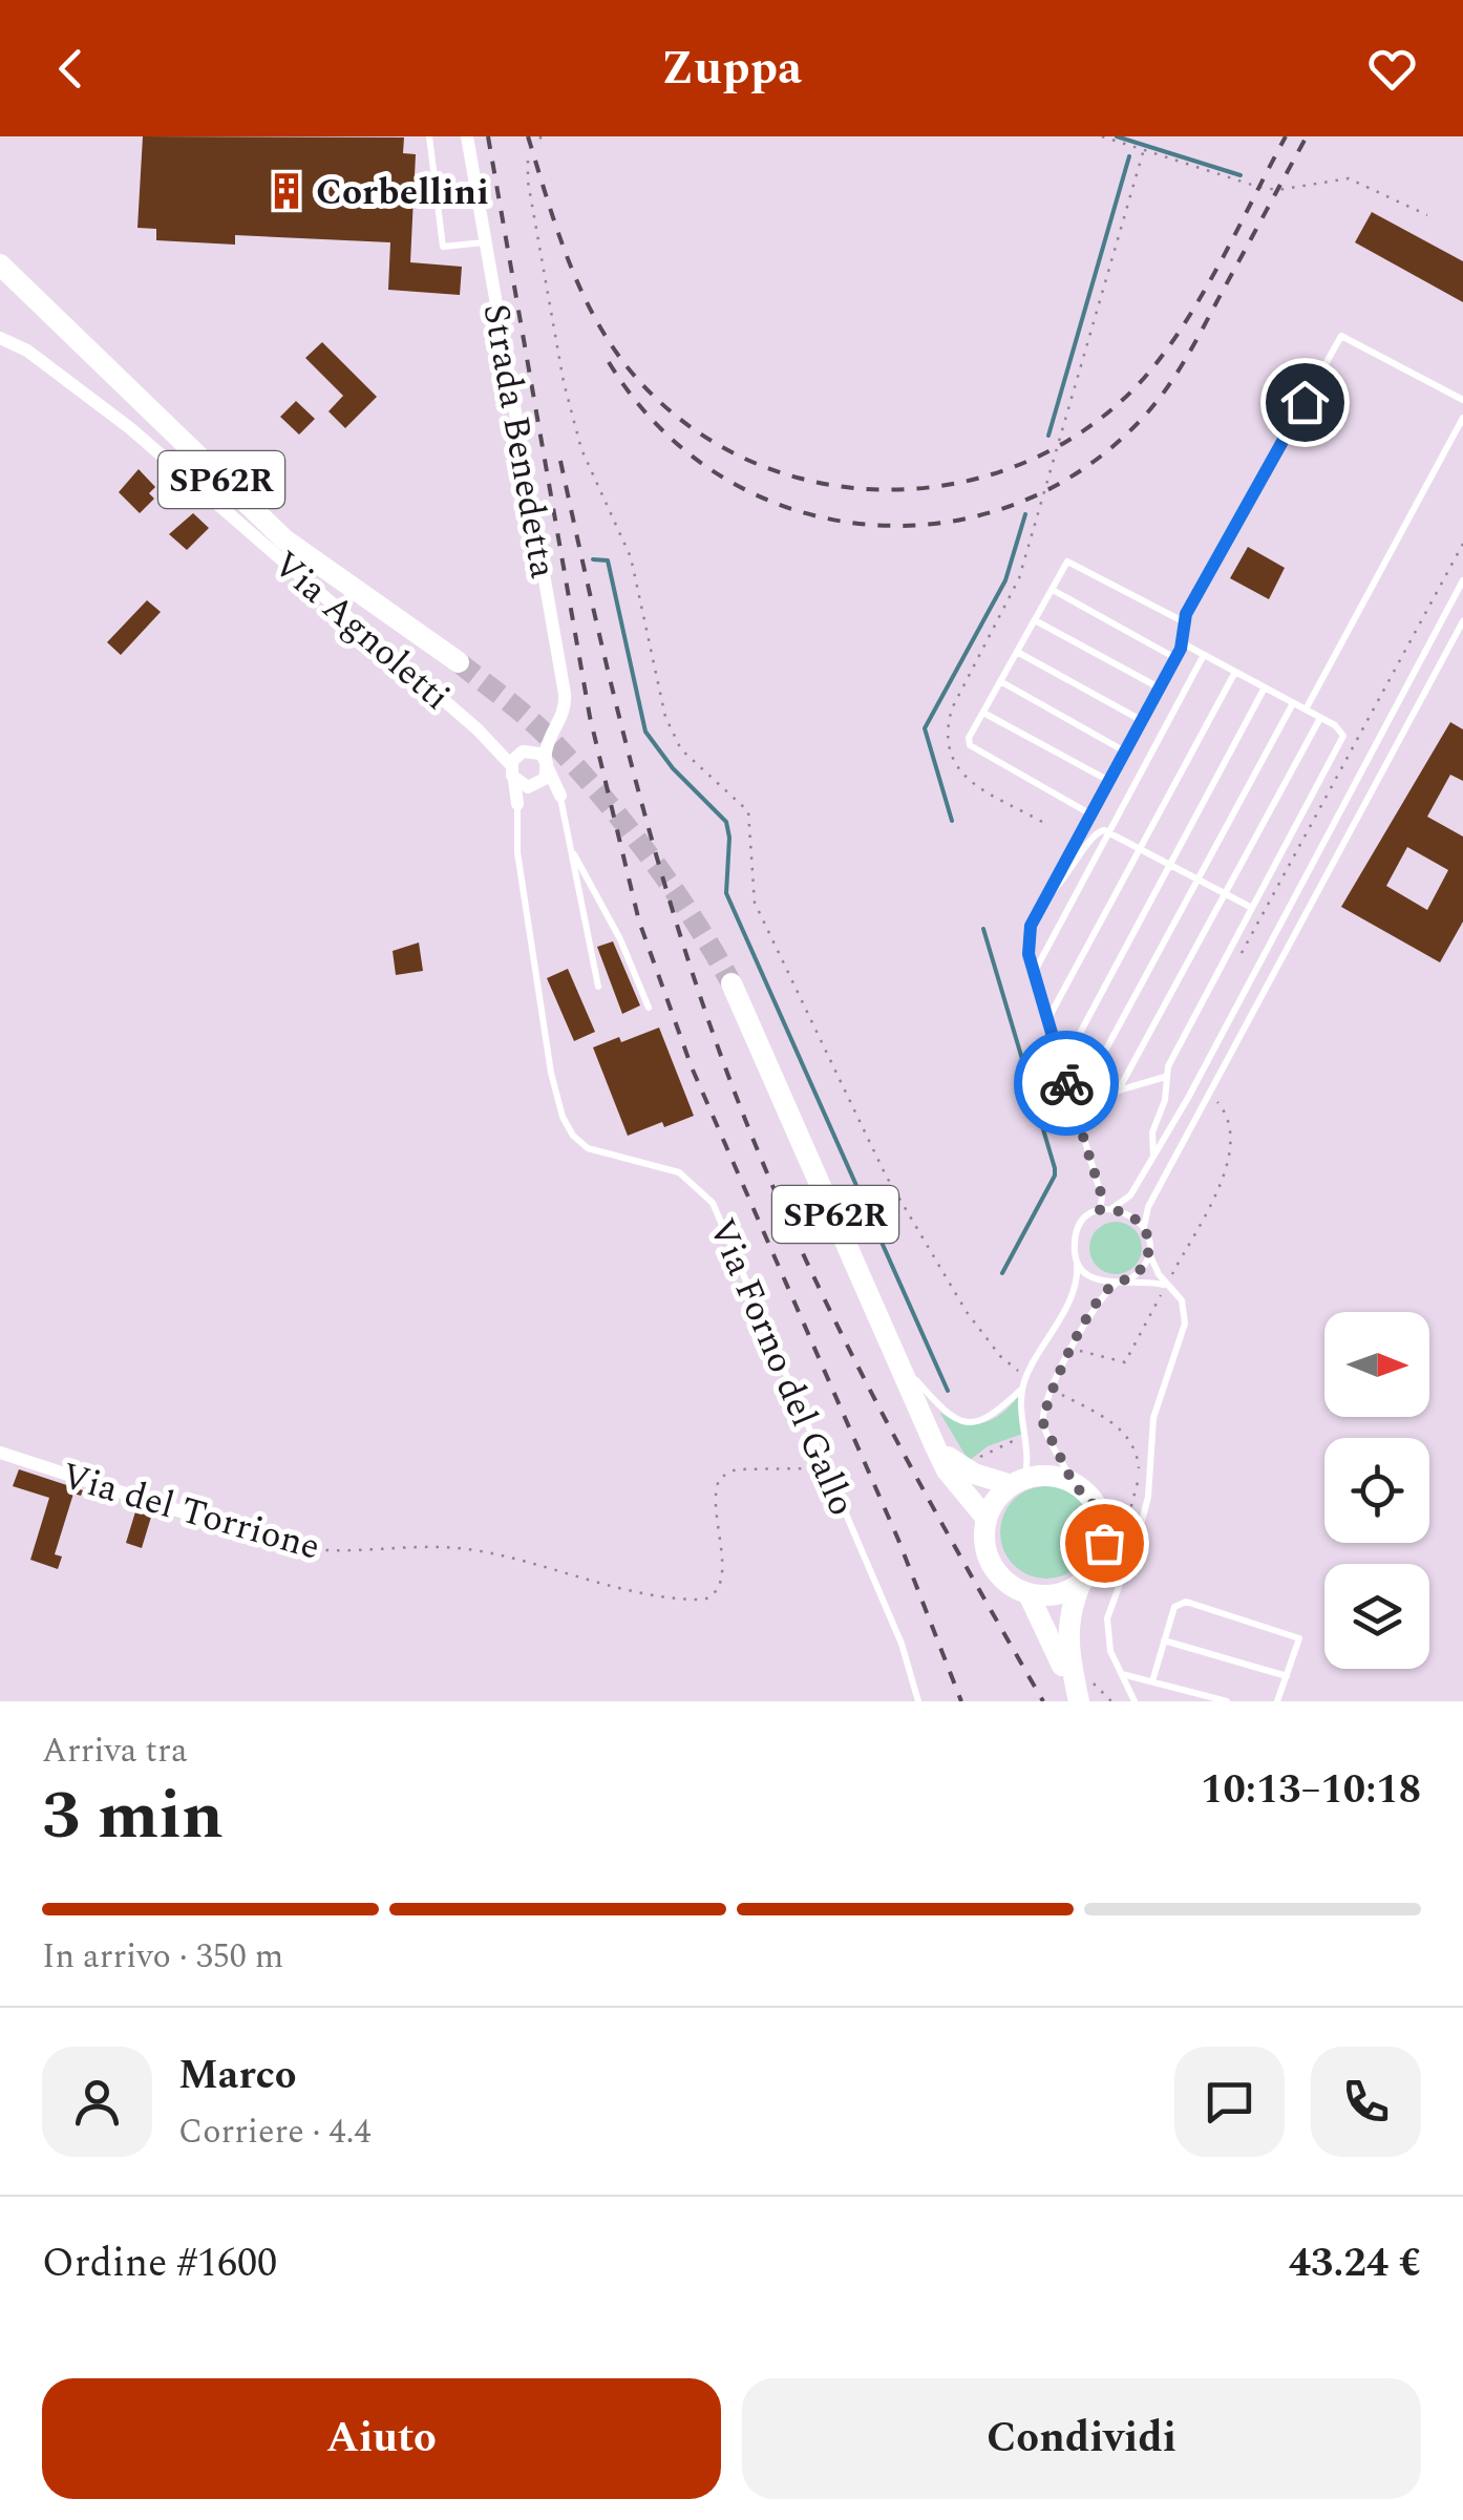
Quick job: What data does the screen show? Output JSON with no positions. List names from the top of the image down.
{
  "streets": {
    "main road": ["SP62R"],
    "street": [
      "Strada Benedetta",
      "Via Agnoletti",
      "Via Forno del Gallo",
      "Via del Torrione"
    ]
  },
  "crossings": [
    ["Strada Benedetta", "Via Agnoletti"],
    ["Strada Benedetta", "Via Forno del Gallo"],
    ["Via Agnoletti", "Via Forno del Gallo"],
    ["Via Forno del Gallo", "Via del Torrione"]
  ],
  "places": {
    "building": ["Corbellini"]
  },
  "north": "right",
  "page": {
    "header": "Zuppa",
    "heading": ["3 min", "Arriva tra", "10:13–10:18"],
    "panel": [
      "Marco",
      "Corriere · 4.4",
      "Ordine #1600",
      "43.24 €"
    ],
    "bar": "In arrivo · 350 m",
    "buttons": ["Aiuto", "Condividi"]
  }
}
